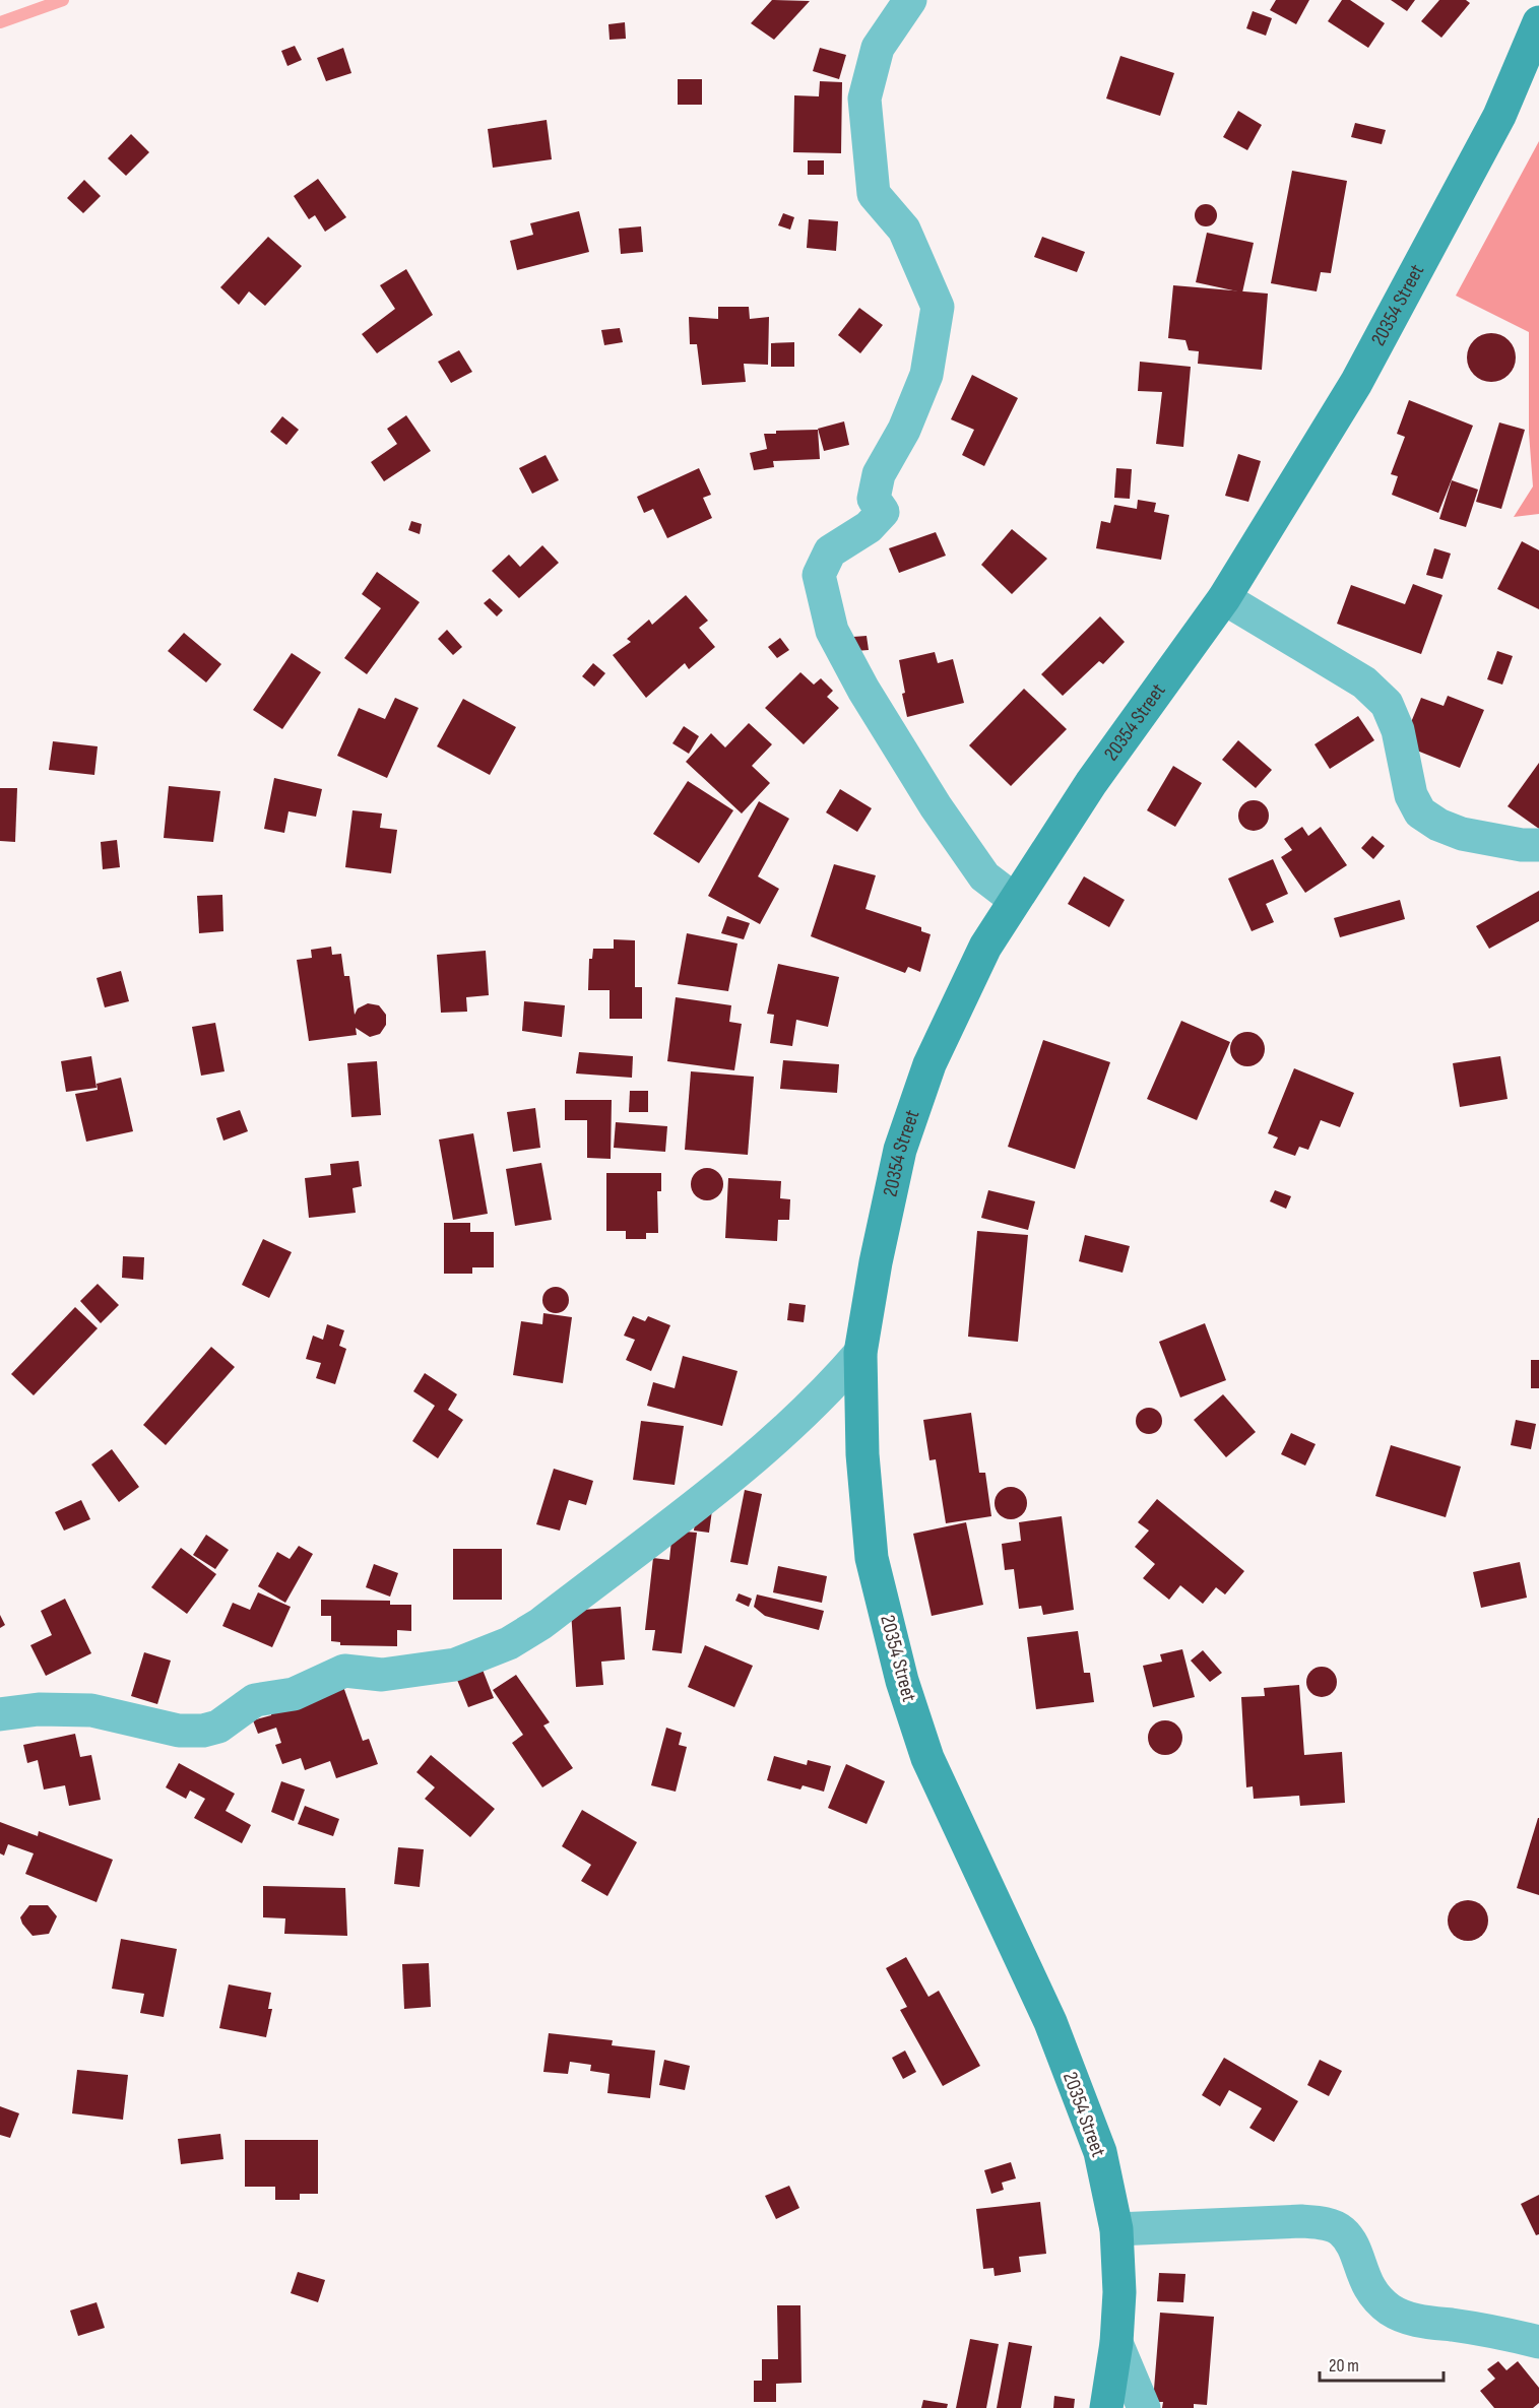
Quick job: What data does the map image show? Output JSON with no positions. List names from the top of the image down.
{
  "streets": {
    "street": ["20354 Street"]
  },
  "scale_bar": "20 m"
}
